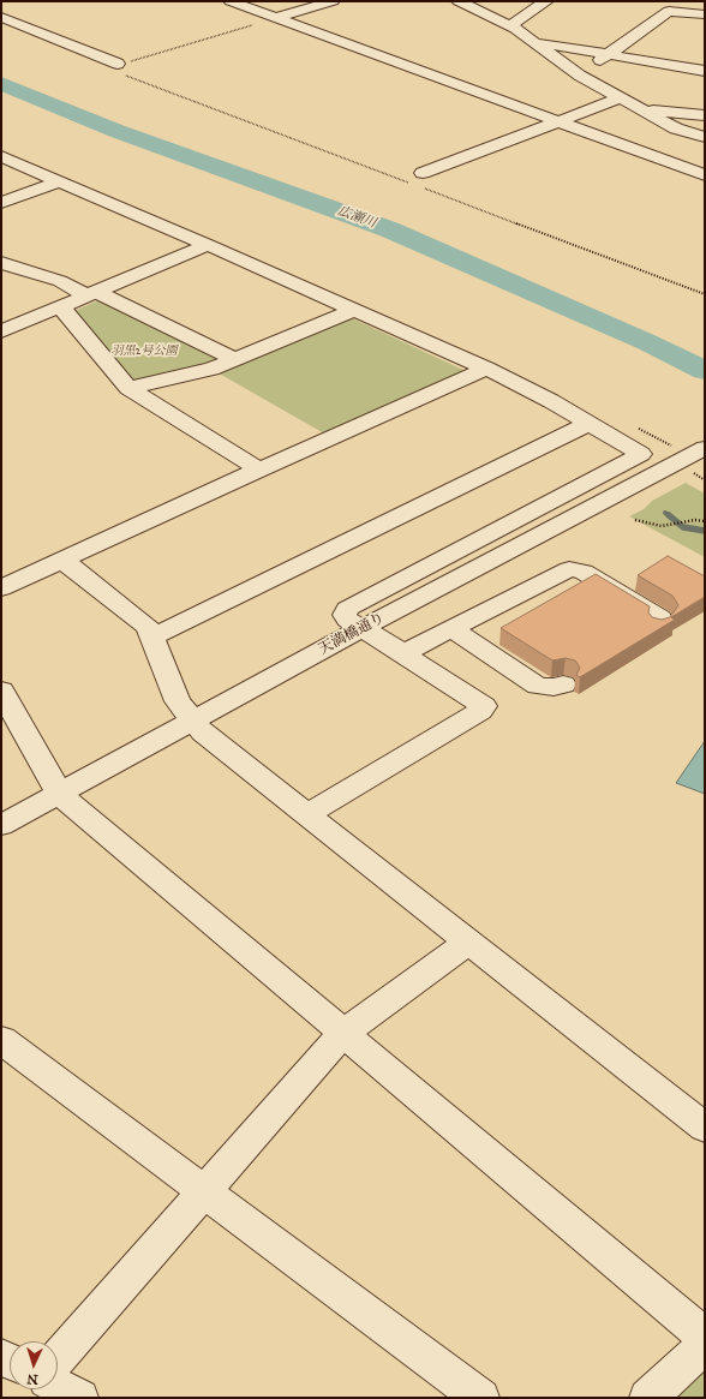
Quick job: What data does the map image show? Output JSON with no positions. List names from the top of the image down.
{
  "streets": {
    "street": ["天満橋通り"]
  },
  "water": ["広瀬川"],
  "parks": ["羽黒2号公園"],
  "north": "bottom"
}
